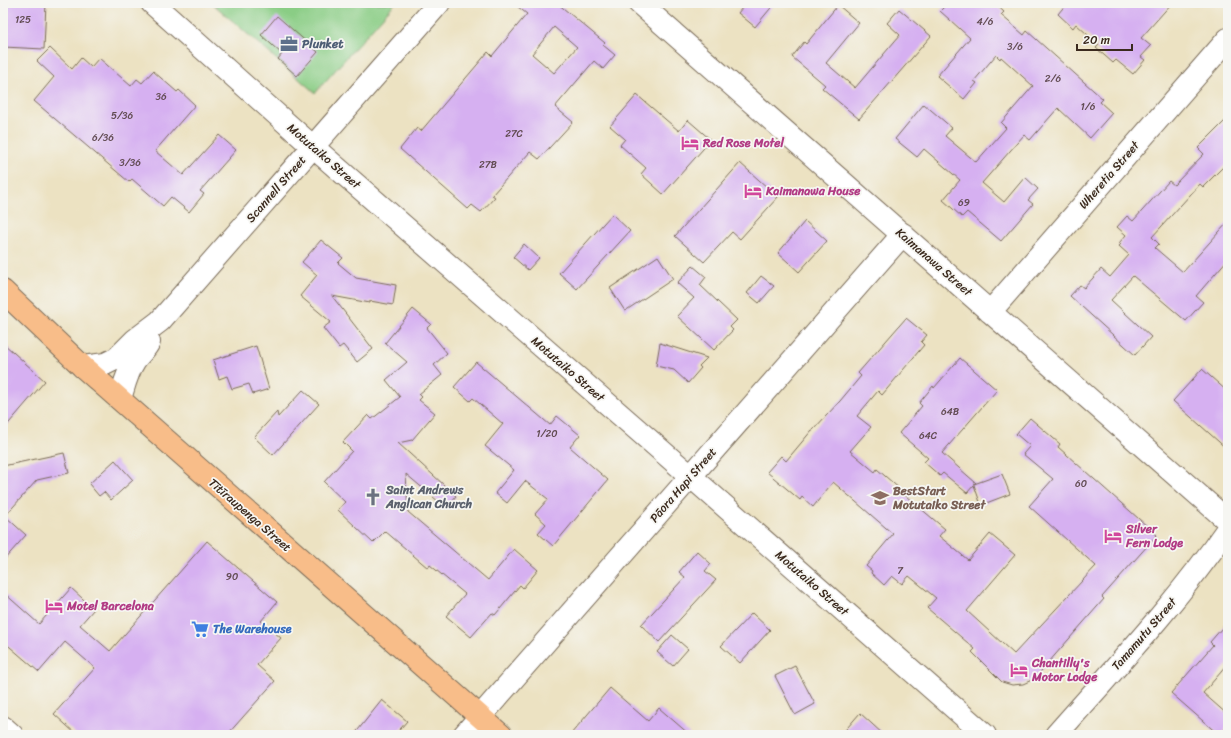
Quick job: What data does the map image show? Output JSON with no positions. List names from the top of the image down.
{
  "streets": {
    "main road": ["Tītīraupenga Street"],
    "street": [
      "Motutaiko Street",
      "Wheretia Street",
      "Scannell Street",
      "Kaimanawa Street",
      "Pāora Hapi Street",
      "Tamamutu Street"
    ]
  },
  "crossings": [
    ["Motutaiko Street", "Scannell Street"],
    ["Motutaiko Street", "Pāora Hapi Street"],
    ["Wheretia Street", "Kaimanawa Street"],
    ["Scannell Street", "Tītīraupenga Street"],
    ["Kaimanawa Street", "Pāora Hapi Street"],
    ["Pāora Hapi Street", "Tītīraupenga Street"]
  ],
  "places": {
    "office": ["Plunket"],
    "hotel": [
      "Red Rose Motel",
      "Kaimanawa House",
      "Silver Fern Lodge",
      "Motel Barcelona",
      "Chantilly's Motor Lodge"
    ],
    "church": ["Saint Andrews Anglican Church"],
    "school or university": ["BestStart Motutaiko Street"],
    "supermarket": ["The Warehouse"]
  },
  "house_numbers": [
    "125",
    "4/6",
    "3/6",
    "2/6",
    "36",
    "1/6",
    "5/36",
    "27C",
    "6/36",
    "3/36",
    "27B",
    "69",
    "64B",
    "1/20",
    "64C",
    "60",
    "7",
    "90"
  ],
  "scale_bar": "20 m"
}
